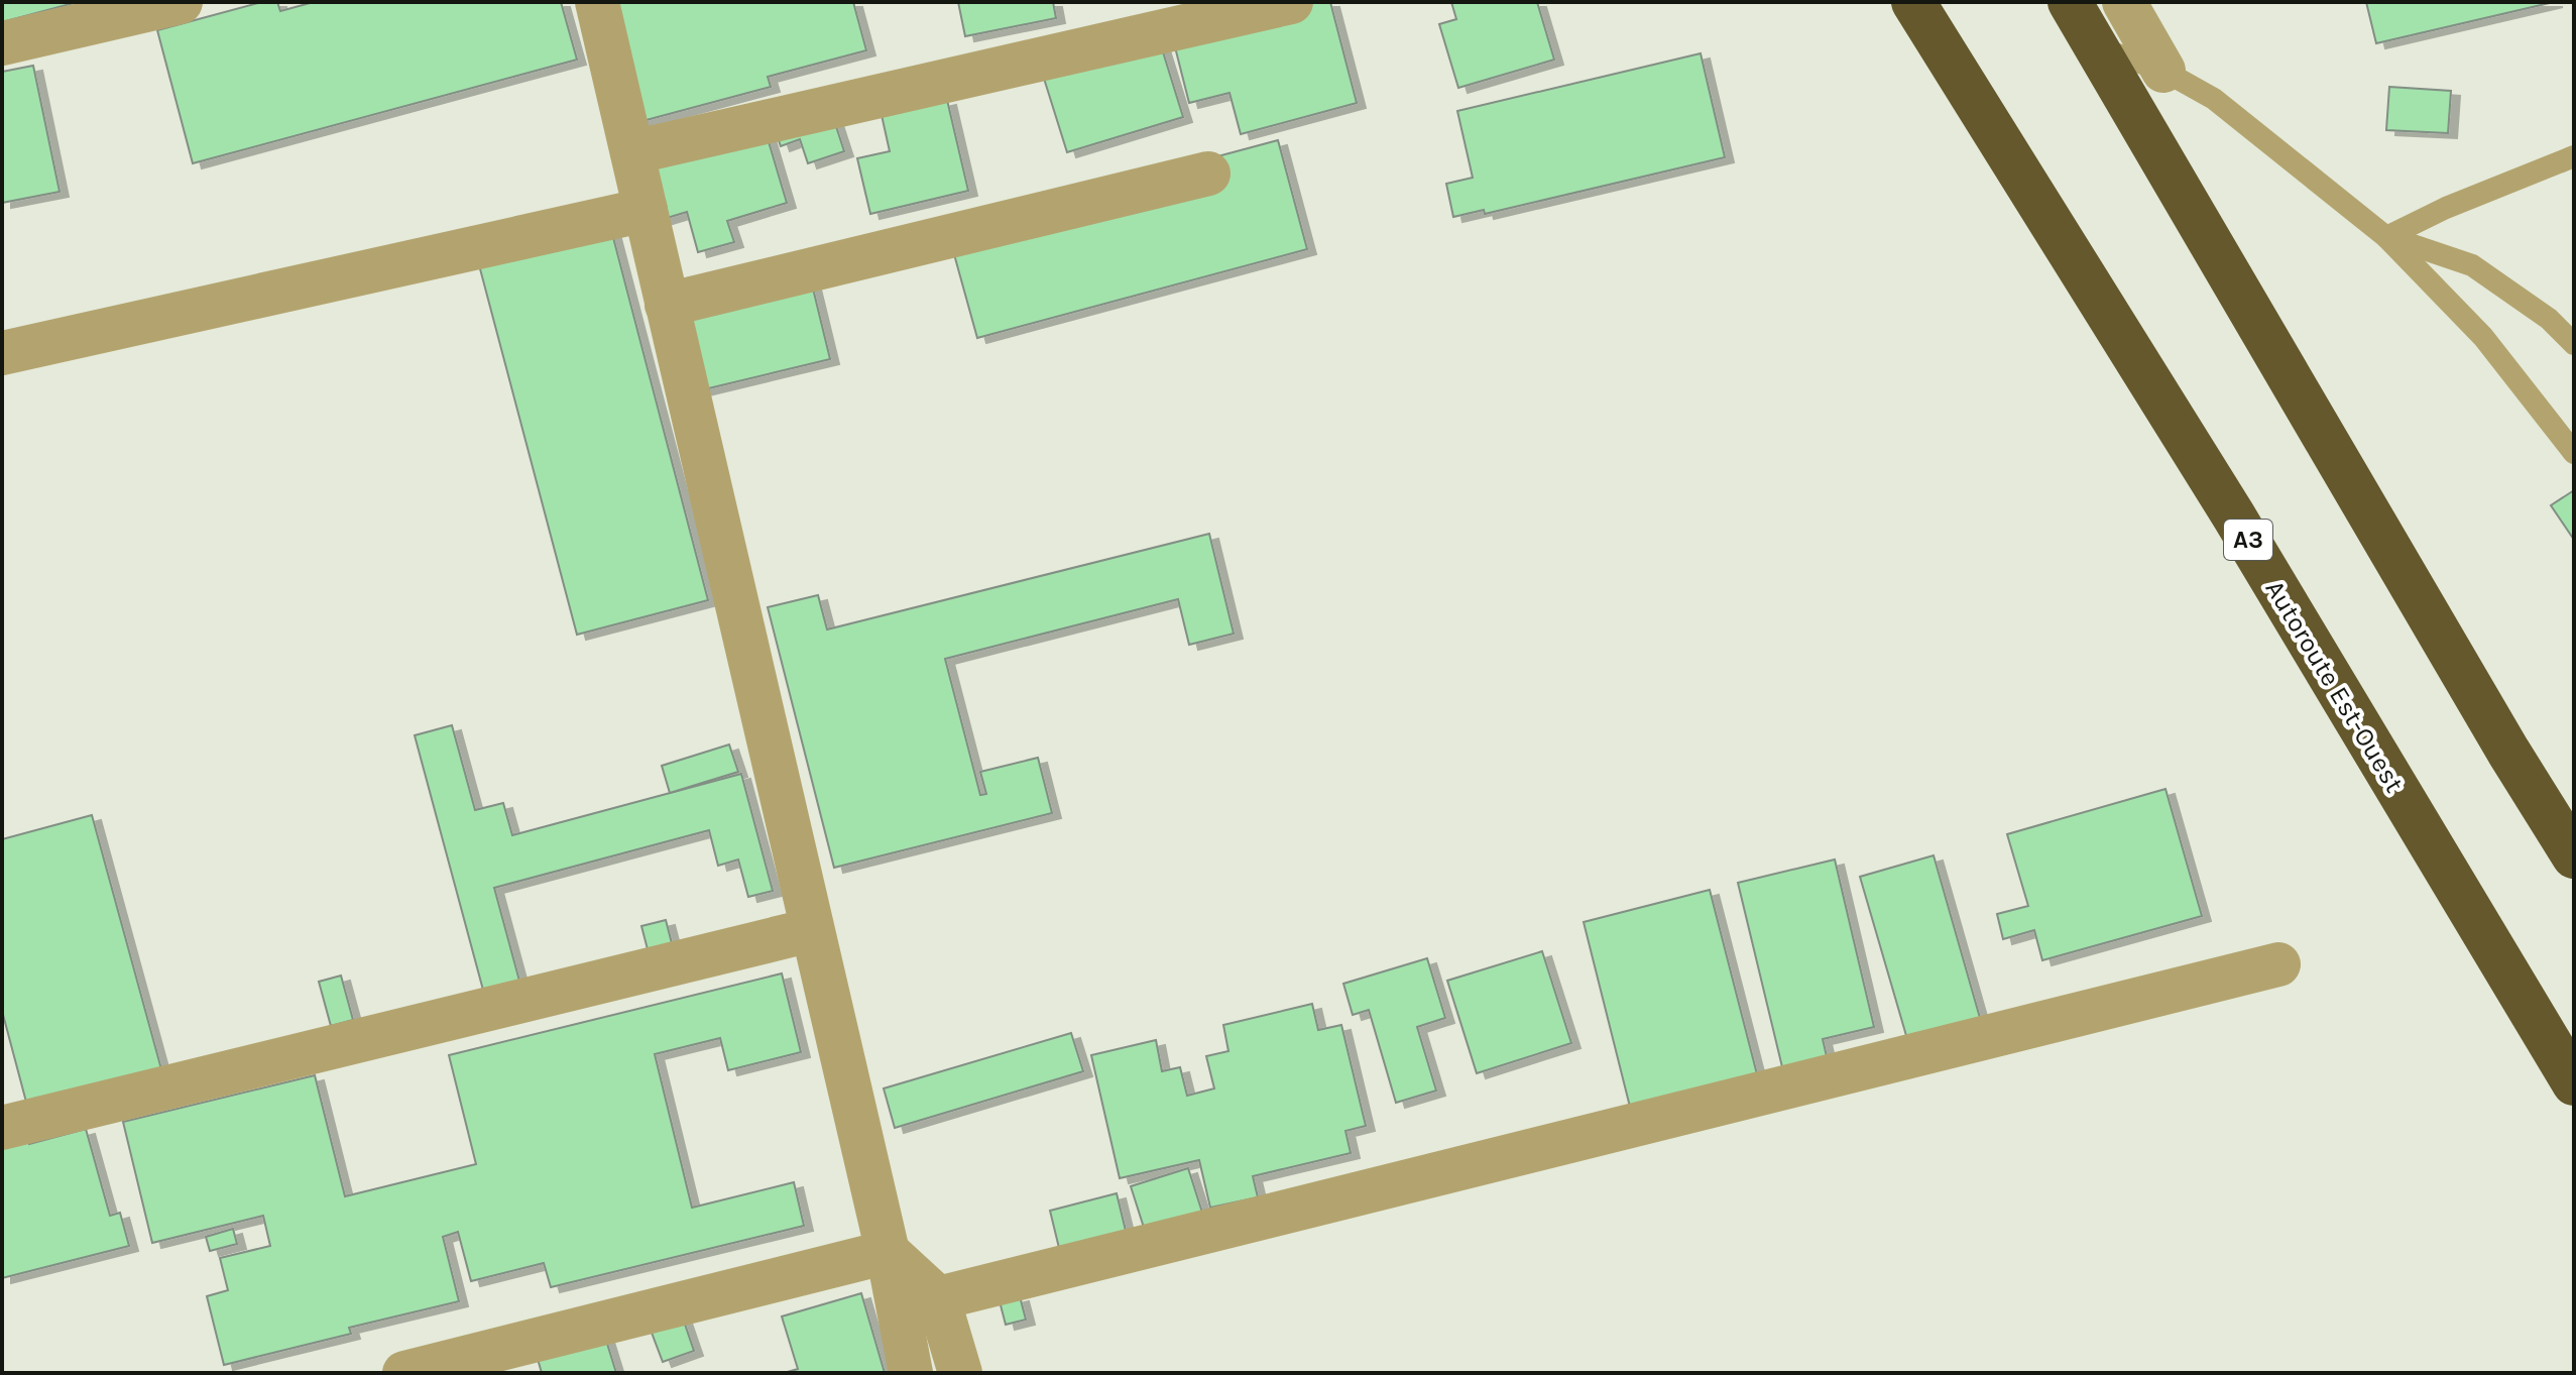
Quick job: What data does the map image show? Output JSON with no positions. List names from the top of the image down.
{
  "streets": {
    "highway": ["A3", "Autoroute Est-Ouest"]
  }
}
